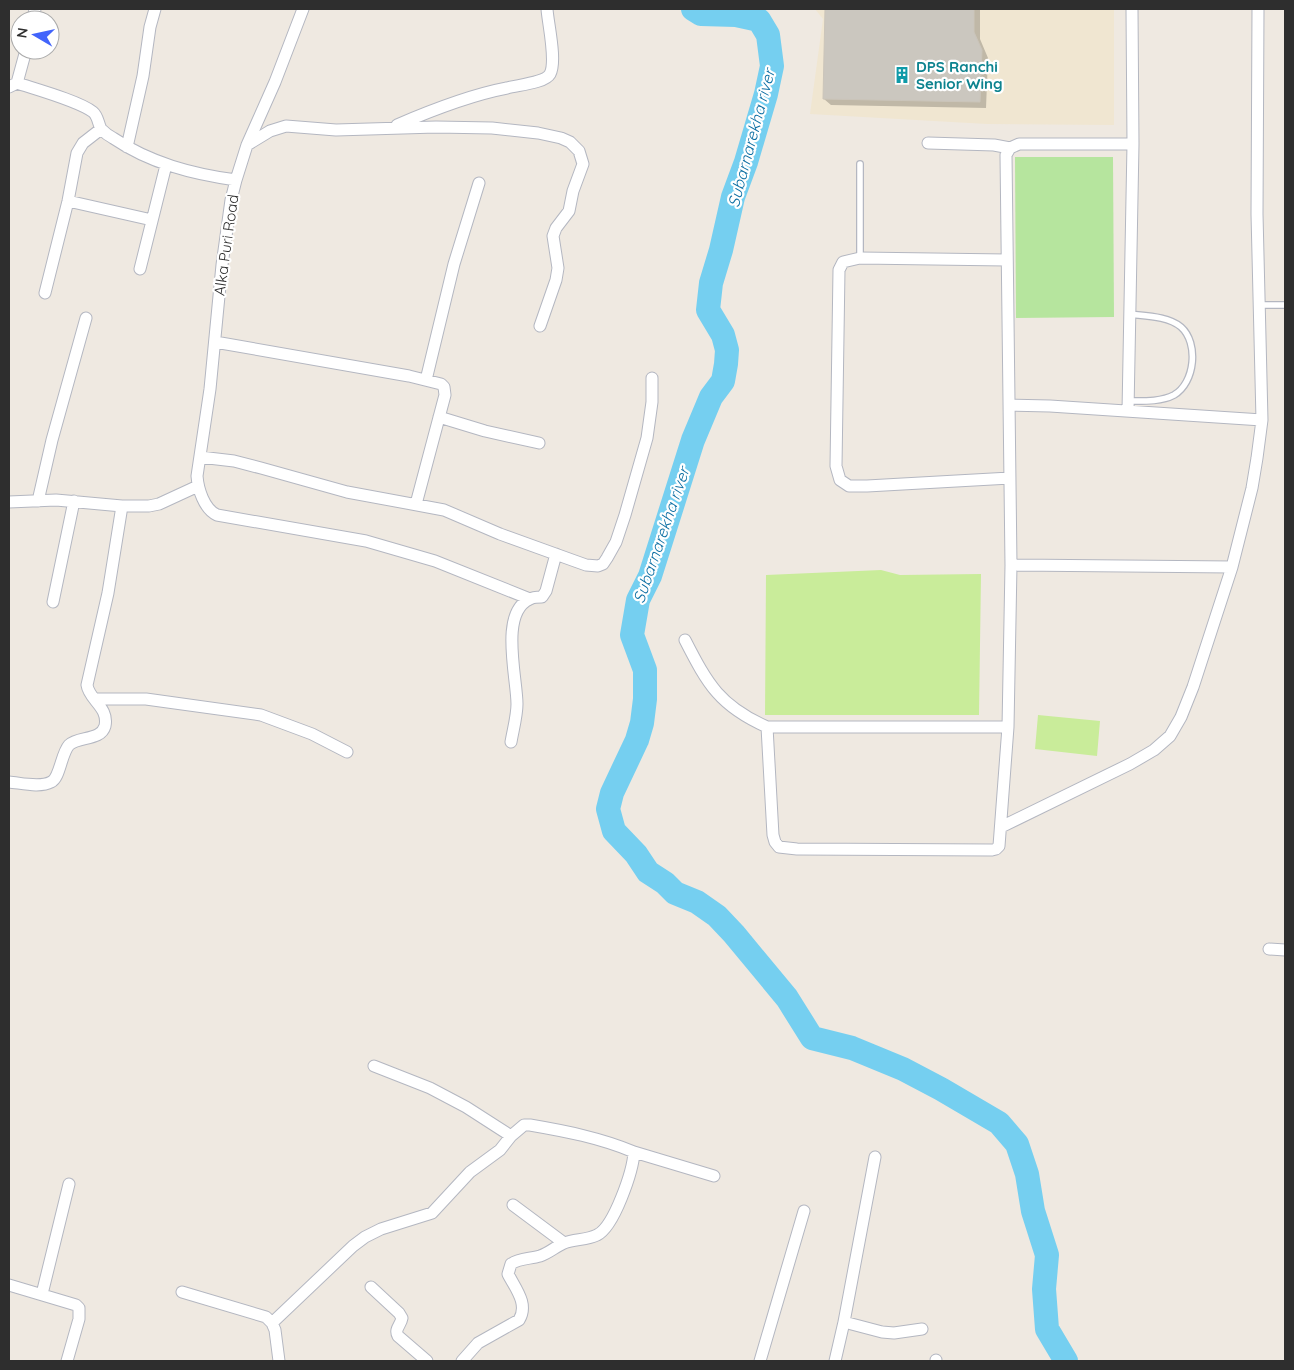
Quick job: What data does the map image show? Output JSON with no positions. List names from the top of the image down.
{
  "streets": {
    "street": ["Alka Puri Road"]
  },
  "water": ["Subarnarekha river"],
  "places": {
    "building": ["DPS Ranchi Senior Wing"]
  },
  "north": "left"
}
